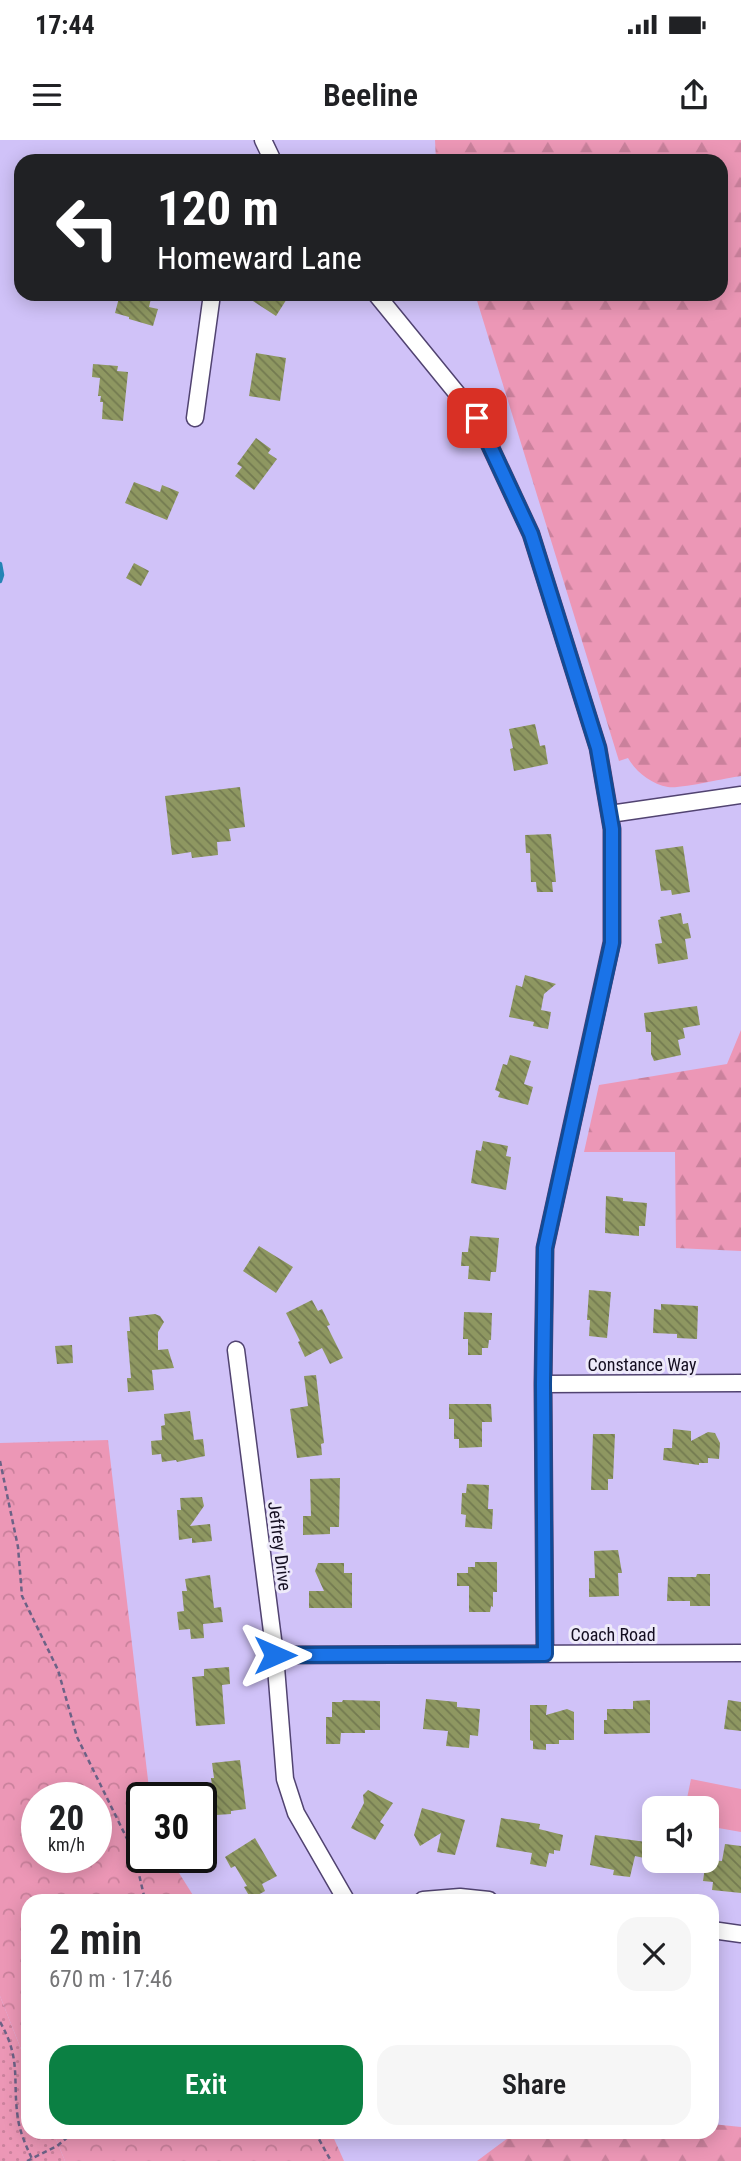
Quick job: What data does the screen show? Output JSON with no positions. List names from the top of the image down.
{
  "streets": {
    "street": ["Constance Way", "Jeffrey Drive", "Coach Road"]
  },
  "crossings": [
    ["Jeffrey Drive", "Coach Road"]
  ],
  "page": {
    "status": "17:44",
    "header": "Beeline",
    "turn": ["120 m", "Homeward Lane"],
    "speed": "20 km/h",
    "limit": "30",
    "heading": ["2 min", "670 m · 17:46"],
    "buttons": ["Exit", "Share"]
  }
}
